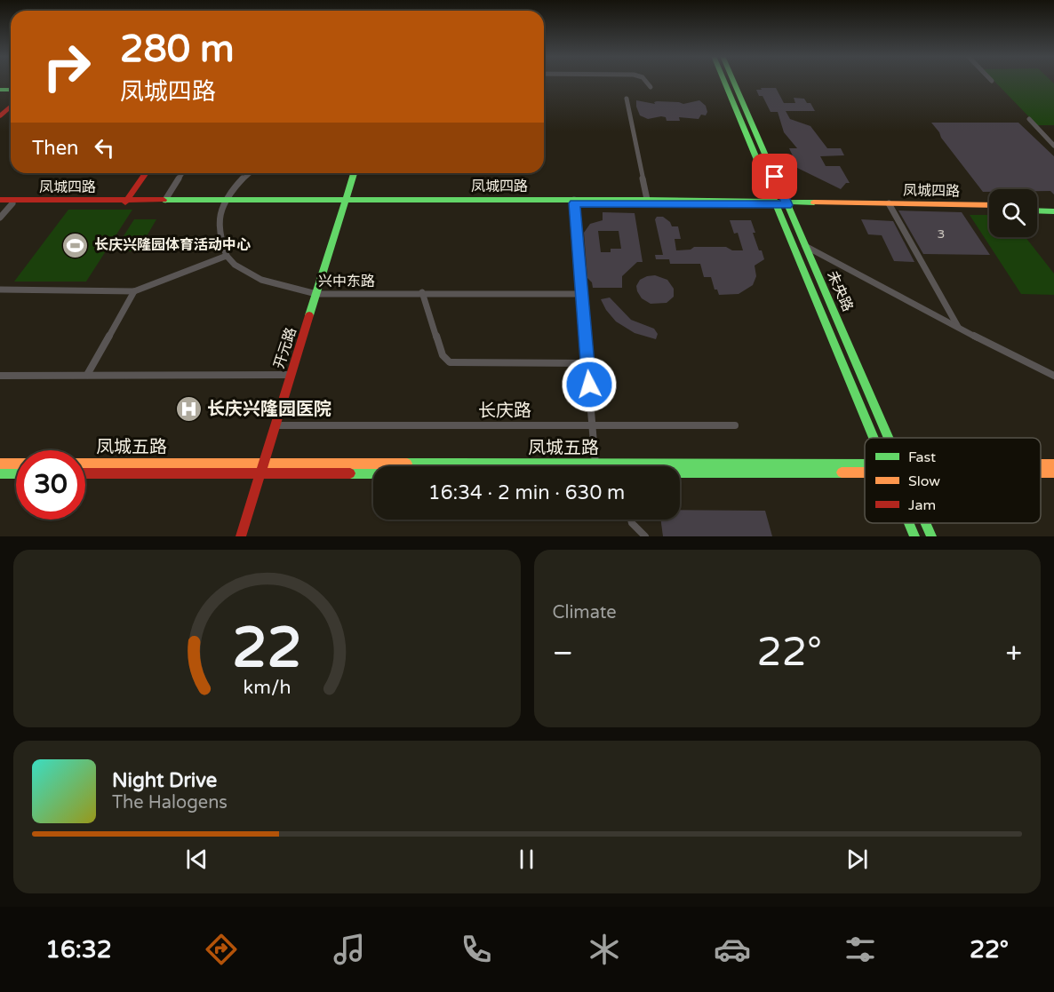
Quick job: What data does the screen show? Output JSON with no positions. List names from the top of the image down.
{
  "streets": {
    "main road": [
      "凤城四路",
      "未央路",
      "开元路",
      "凤城五路"
    ],
    "street": ["兴中东路", "长庆路"]
  },
  "crossings": [
    ["凤城四路", "未央路"],
    ["凤城四路", "开元路"],
    ["兴中东路", "开元路"],
    ["开元路", "长庆路"],
    ["开元路", "凤城五路"]
  ],
  "places": {
    "sports": ["长庆兴隆园体育活动中心"],
    "hospital": ["长庆兴隆园医院"]
  },
  "house_numbers": ["3"],
  "legend": ["Fast", "Slow", "Jam"],
  "page": {
    "turn": ["280 m", "凤城四路"],
    "then": "Then",
    "limit": "30",
    "trip": "16:34 · 2 min · 630 m",
    "tile": "Climate",
    "heat": ["−", "22°", "+"],
    "song": ["Night Drive", "The Halogens"],
    "tabs": ["16:32", "22°"],
    "gauge": ["22", "km/h"]
  }
}
